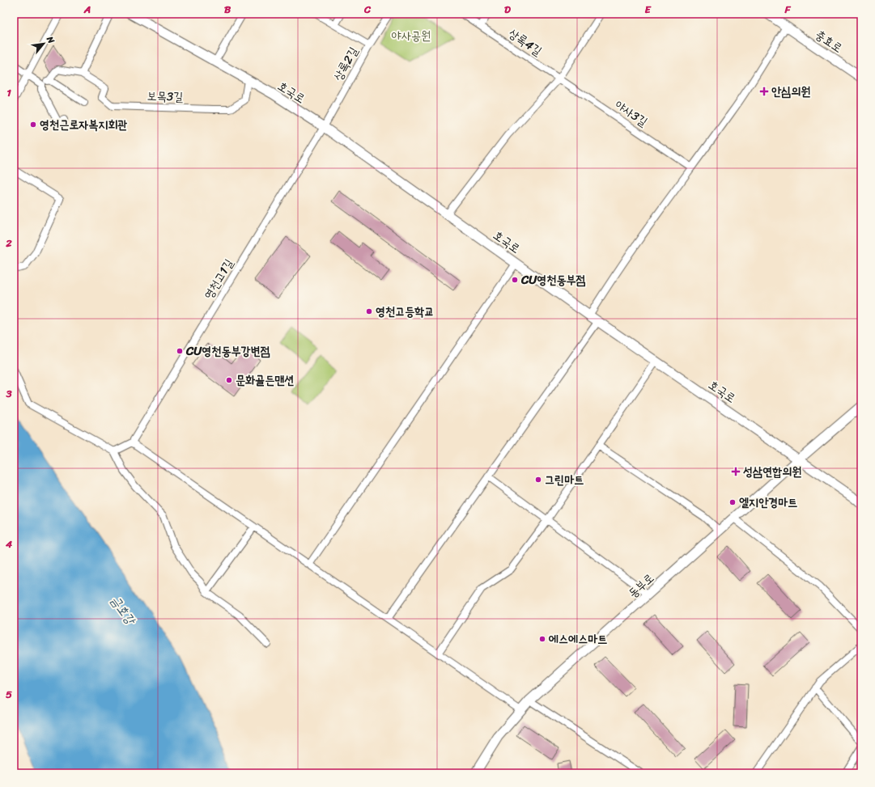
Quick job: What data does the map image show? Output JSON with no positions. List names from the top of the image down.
{
  "streets": {
    "main road": ["충효로", "호국로", "동부로"],
    "street": [
      "상록4길",
      "상록2길",
      "보목3길",
      "야사3길",
      "영천고1길"
    ]
  },
  "crossings": [
    ["상록4길", "야사3길"],
    ["상록2길", "호국로"],
    ["상록2길", "영천고1길"],
    ["호국로", "보목3길"],
    ["호국로", "영천고1길"],
    ["호국로", "동부로"]
  ],
  "water": ["금호강"],
  "parks": ["야사공원"],
  "places": {
    "health": ["안심의원", "성삼연합의원"],
    "other": [
      "영천근로자복지회관",
      "CU영천동부점",
      "영천고등학교",
      "CU영천동부강변점",
      "문화골든맨션",
      "그린마트",
      "엘지안경마트",
      "에스에스마트"
    ]
  },
  "north": "top right",
  "grid": {
    "columns": [
      "A",
      "B",
      "C",
      "D",
      "E",
      "F"
    ],
    "rows": [
      "1",
      "2",
      "3",
      "4",
      "5"
    ]
  }
}
